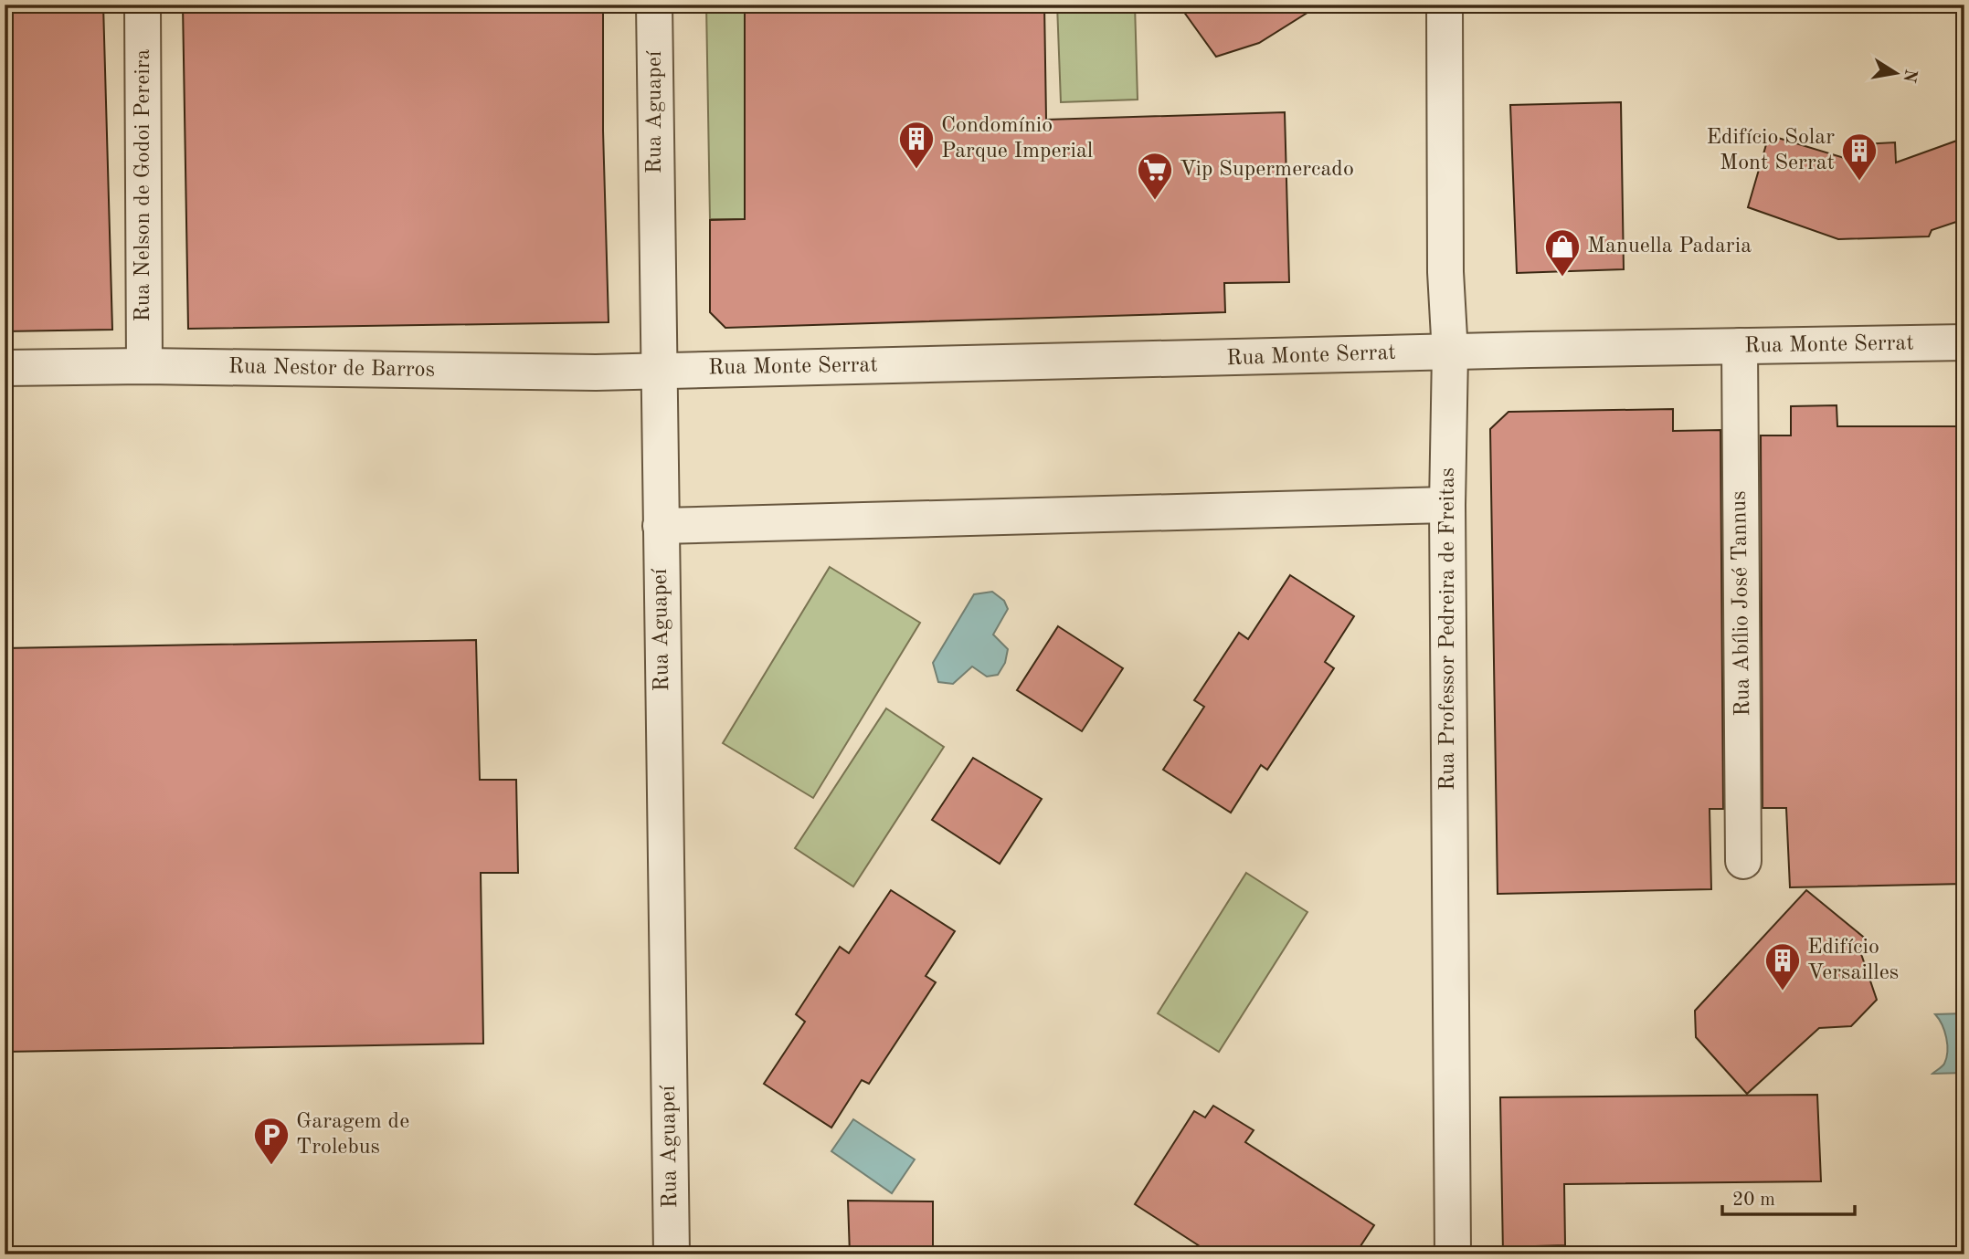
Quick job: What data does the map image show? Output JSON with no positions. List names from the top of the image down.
{
  "streets": {
    "street": [
      "Rua Aguapeí",
      "Rua Nelson de Godoi Pereira",
      "Rua Monte Serrat",
      "Rua Nestor de Barros",
      "Rua Abílio José Tannus",
      "Rua Professor Pedreira de Freitas"
    ]
  },
  "crossings": [
    ["Rua Aguapeí", "Rua Monte Serrat"],
    ["Rua Aguapeí", "Rua Nestor de Barros"],
    ["Rua Nelson de Godoi Pereira", "Rua Nestor de Barros"],
    ["Rua Monte Serrat", "Rua Nestor de Barros"],
    ["Rua Monte Serrat", "Rua Abílio José Tannus"],
    ["Rua Monte Serrat", "Rua Professor Pedreira de Freitas"]
  ],
  "places": {
    "building": ["Condomínio Parque Imperial", "Edifício Solar Mont Serrat", "Edifício Versailles"],
    "supermarket": ["Vip Supermercado"],
    "shop": ["Manuella Padaria"],
    "parking": ["Garagem de Trolebus"]
  },
  "scale_bar": "20 m",
  "north": "right"
}
